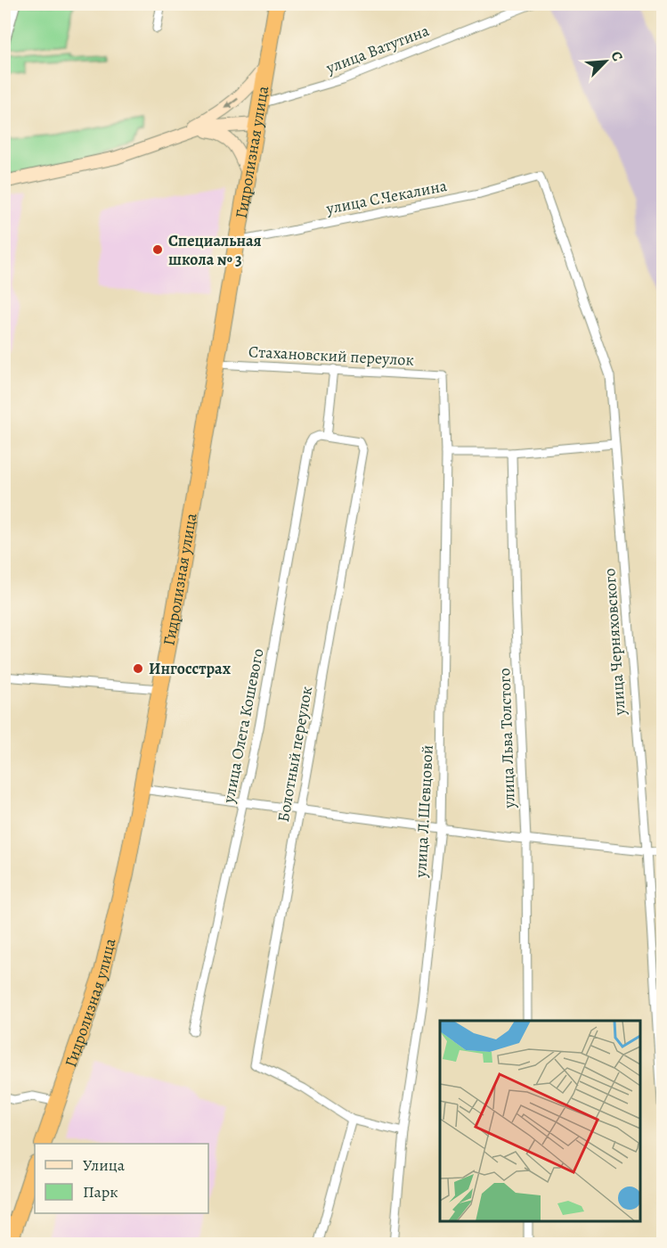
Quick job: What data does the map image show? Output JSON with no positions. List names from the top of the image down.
{
  "streets": {
    "highway": ["Гидролизная улица"],
    "street": [
      "улица Ватутина",
      "улица С.Чекалина",
      "Стахановский переулок",
      "улица Черняховского",
      "улица Олега Кошевого",
      "улица Льва Толстого",
      "Болотный переулок",
      "улица Л.Шевцовой"
    ]
  },
  "crossings": [
    ["улица Ватутина", "Гидролизная улица"],
    ["Гидролизная улица", "улица С.Чекалина"],
    ["Гидролизная улица", "Стахановский переулок"],
    ["улица С.Чекалина", "улица Черняховского"],
    ["Стахановский переулок", "улица Л.Шевцовой"],
    ["улица Олега Кошевого", "Болотный переулок"]
  ],
  "places": ["Специальная школа № 3", "Ингосстрах"],
  "legend": ["Улица", "Парк"],
  "north": "top right"
}
